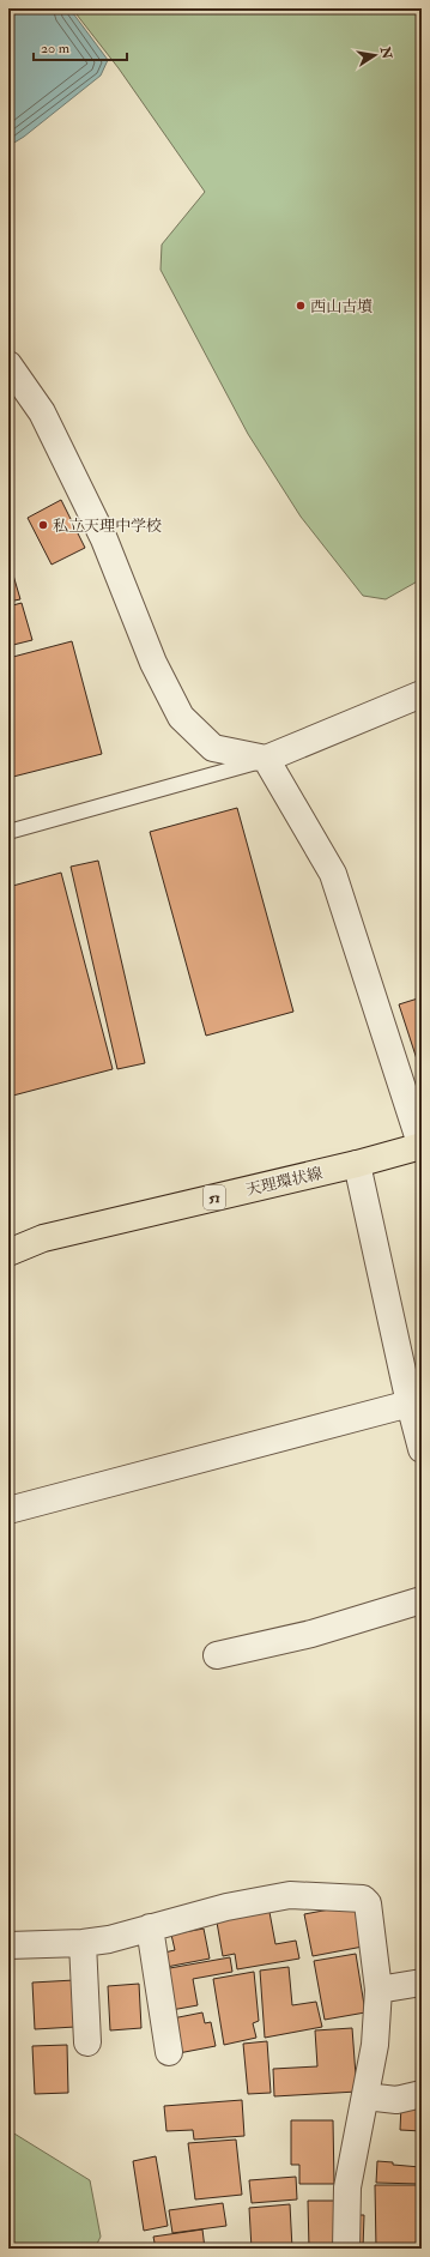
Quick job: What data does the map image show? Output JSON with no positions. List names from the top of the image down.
{
  "streets": {
    "main road": ["天理環状線", "51"]
  },
  "places": ["西山古墳", "私立天理中学校"],
  "scale_bar": "20 m",
  "north": "right"
}
